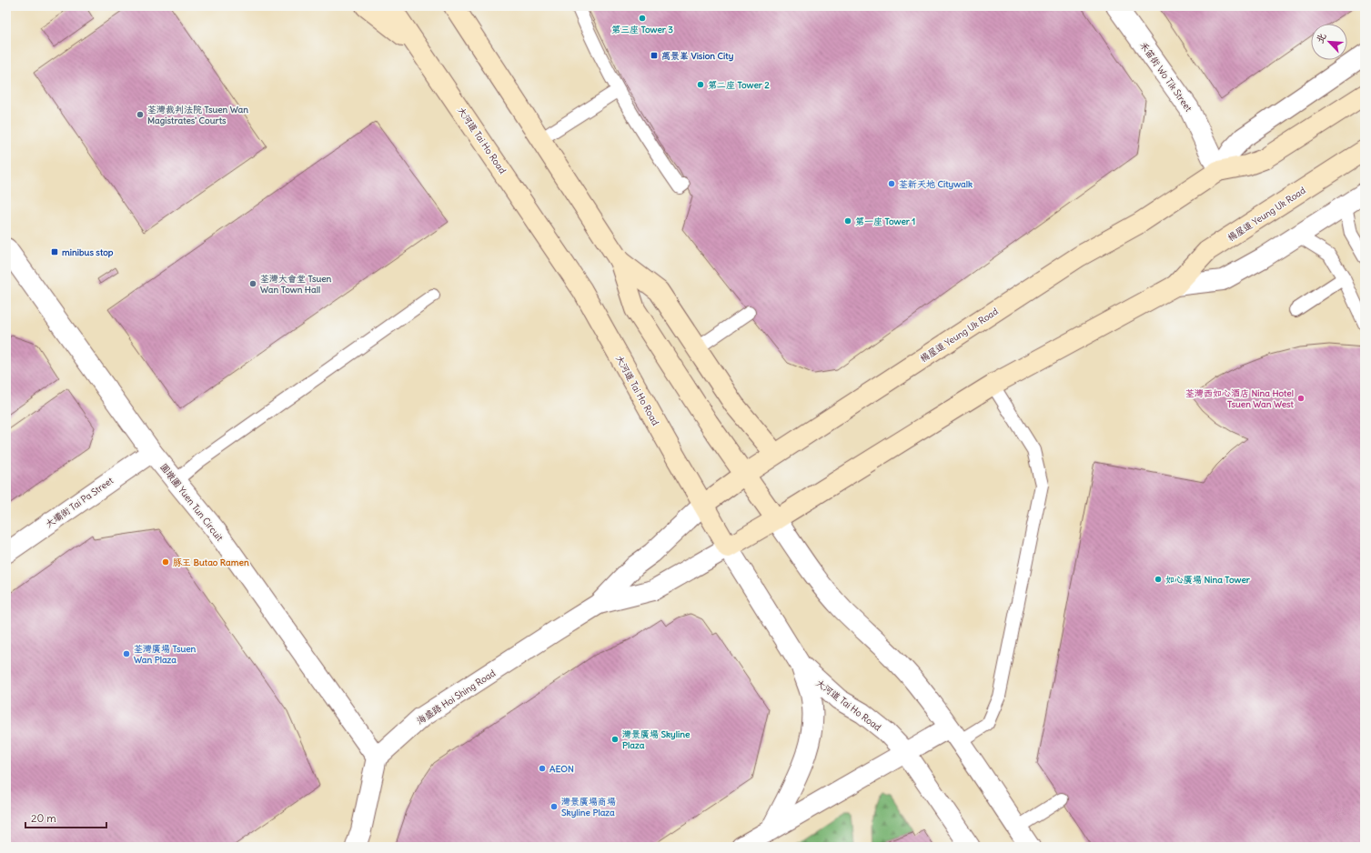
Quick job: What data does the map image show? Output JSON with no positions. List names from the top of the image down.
{
  "streets": {
    "main road": ["大河道 Tai Ho Road", "楊屋道 Yeung Uk Road"],
    "street": [
      "禾笛街 Wo Tik Street",
      "大壩街 Tai Pa Street",
      "圓墩圍 Yuen Tun Circuit",
      "海盛路 Hoi Shing Road"
    ]
  },
  "crossings": [
    ["禾笛街 Wo Tik Street", "楊屋道 Yeung Uk Road"],
    ["大河道 Tai Ho Road", "楊屋道 Yeung Uk Road"],
    ["大河道 Tai Ho Road", "海盛路 Hoi Shing Road"],
    ["楊屋道 Yeung Uk Road", "海盛路 Hoi Shing Road"],
    ["大壩街 Tai Pa Street", "圓墩圍 Yuen Tun Circuit"],
    ["圓墩圍 Yuen Tun Circuit", "海盛路 Hoi Shing Road"]
  ],
  "places": {
    "other": [
      "第三座 Tower 3",
      "第二座 Tower 2",
      "荃灣裁判法院 Tsuen Wan Magistrates' Courts",
      "荃新天地 Citywalk",
      "第一座 Tower 1",
      "荃灣大會堂 Tsuen Wan Town Hall",
      "荃灣西如心酒店 Nina Hotel Tsuen Wan West",
      "豚王 Butao Ramen",
      "如心廣場 Nina Tower",
      "荃灣廣場 Tsuen Wan Plaza",
      "灣景廣場 Skyline Plaza",
      "AEON",
      "灣景廣場商場 Skyline Plaza"
    ],
    "transit": ["萬景峯 Vision City", "minibus stop"]
  },
  "scale_bar": "20 m",
  "north": "top left"
}
